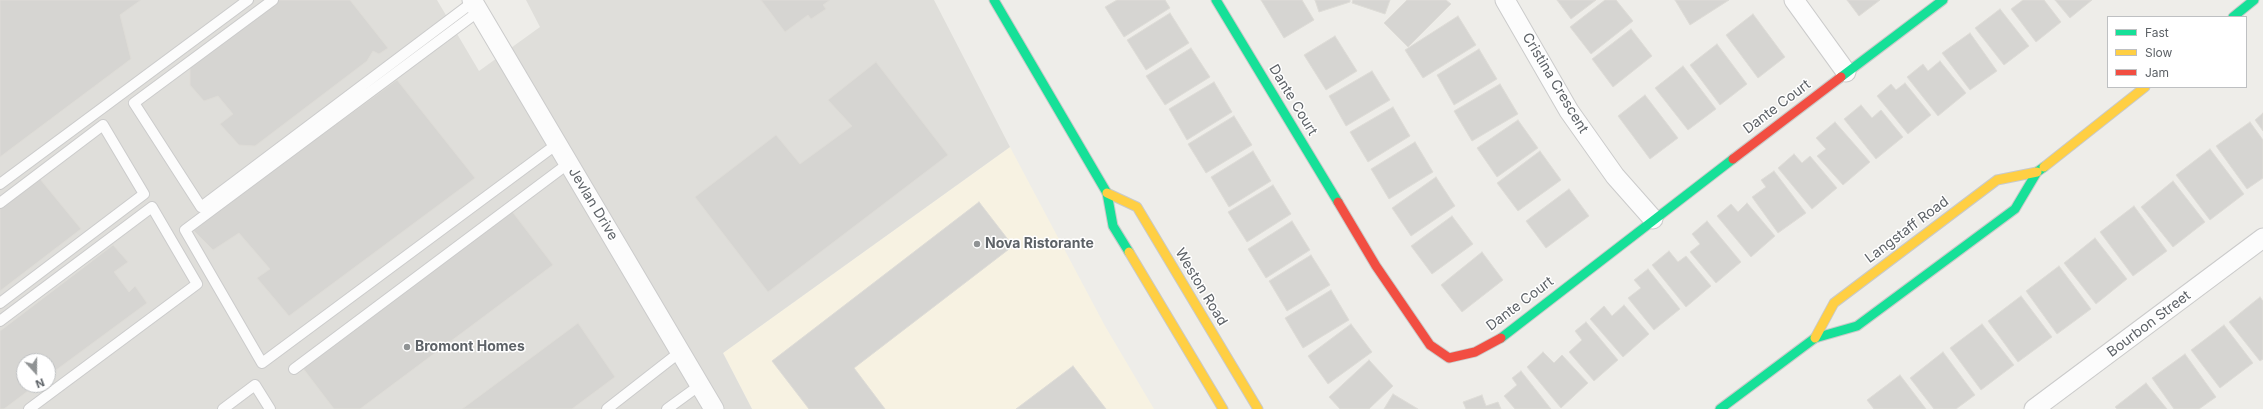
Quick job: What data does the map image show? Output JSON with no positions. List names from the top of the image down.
{
  "streets": {
    "main road": ["Dante Court", "Langstaff Road", "Weston Road"],
    "street": ["Cristina Crescent", "Jevlan Drive", "Bourbon Street"]
  },
  "crossings": [
    ["Cristina Crescent", "Dante Court"]
  ],
  "places": ["Nova Ristorante", "Bromont Homes"],
  "legend": ["Fast", "Slow", "Jam"],
  "north": "bottom"
}
